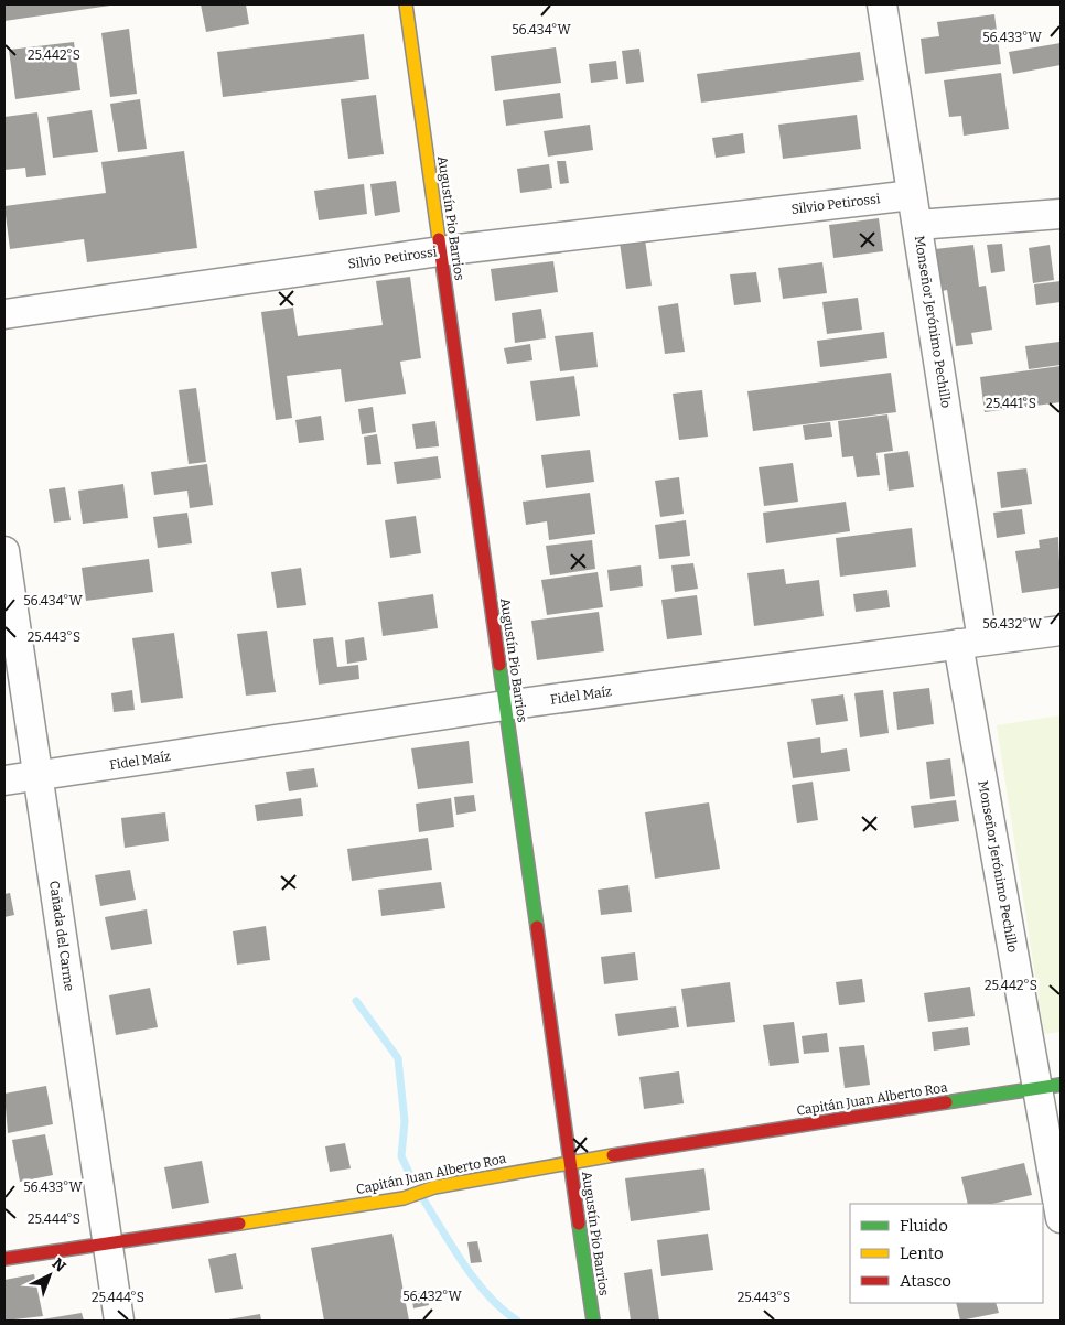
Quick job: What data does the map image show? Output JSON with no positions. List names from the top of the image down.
{
  "streets": {
    "street": [
      "Silvio Petirossi",
      "Augustín Pio Barrios",
      "Monseñor Jerónimo Pechillo",
      "Fidel Maíz",
      "Cañada del Carme",
      "Capitán Juan Alberto Roa"
    ]
  },
  "crossings": [
    ["Silvio Petirossi", "Augustín Pio Barrios"],
    ["Silvio Petirossi", "Monseñor Jerónimo Pechillo"],
    ["Augustín Pio Barrios", "Fidel Maíz"],
    ["Augustín Pio Barrios", "Capitán Juan Alberto Roa"],
    ["Monseñor Jerónimo Pechillo", "Fidel Maíz"],
    ["Monseñor Jerónimo Pechillo", "Capitán Juan Alberto Roa"],
    ["Fidel Maíz", "Cañada del Carme"],
    ["Cañada del Carme", "Capitán Juan Alberto Roa"]
  ],
  "legend": ["Fluido", "Lento", "Atasco"],
  "north": "top right",
  "coordinates": [
    "56.434°W",
    "56.433°W",
    "25.442°S",
    "25.441°S",
    "56.432°W",
    "25.443°S",
    "25.444°S"
  ]
}
